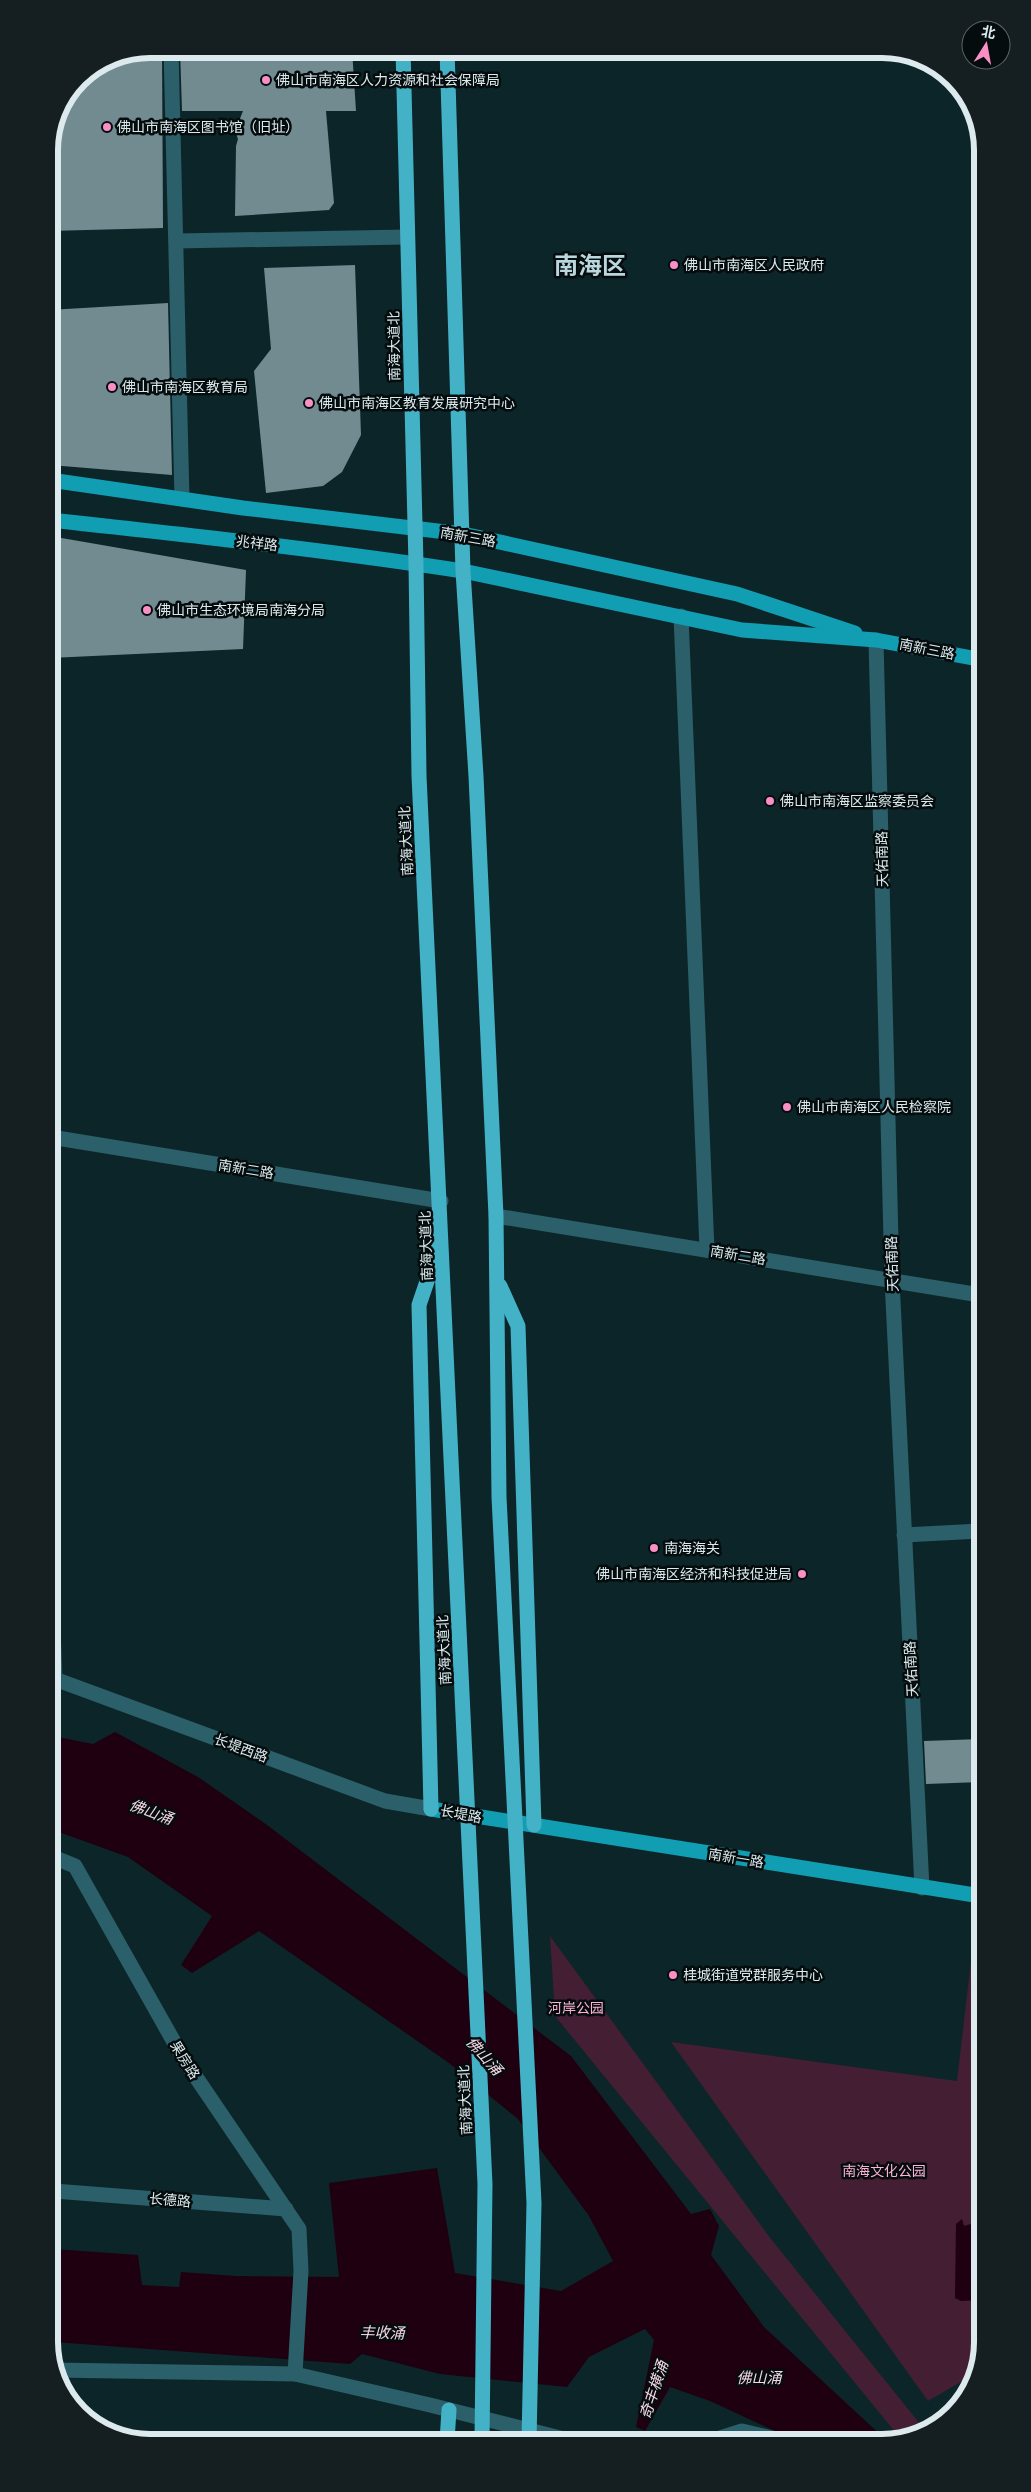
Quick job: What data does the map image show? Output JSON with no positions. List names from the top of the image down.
{
  "streets": {
    "highway": ["南海大道北"],
    "main road": [
      "南新三路",
      "兆祥路",
      "长堤路",
      "南新一路"
    ],
    "street": [
      "天佑南路",
      "南新二路",
      "长堤西路",
      "果房路",
      "长德路"
    ]
  },
  "crossings": [
    ["南海大道北", "南新三路"],
    ["南海大道北", "兆祥路"],
    ["南海大道北", "南新二路"],
    ["南新三路", "兆祥路"],
    ["南新三路", "天佑南路"],
    ["天佑南路", "南新二路"],
    ["天佑南路", "南新一路"],
    ["长堤西路", "长堤路"],
    ["长堤路", "南新一路"],
    ["果房路", "长德路"]
  ],
  "districts": ["南海区"],
  "water": ["佛山涌", "丰收涌", "奇丰横涌"],
  "parks": ["河岸公园", "南海文化公园"],
  "places": [
    "佛山市南海区人力资源和社会保障局",
    "佛山市南海区图书馆（旧址）",
    "佛山市南海区人民政府",
    "佛山市南海区教育局",
    "佛山市南海区教育发展研究中心",
    "佛山市生态环境局南海分局",
    "佛山市南海区监察委员会",
    "佛山市南海区人民检察院",
    "南海海关",
    "佛山市南海区经济和科技促进局",
    "桂城街道党群服务中心"
  ],
  "north": "top"
}
